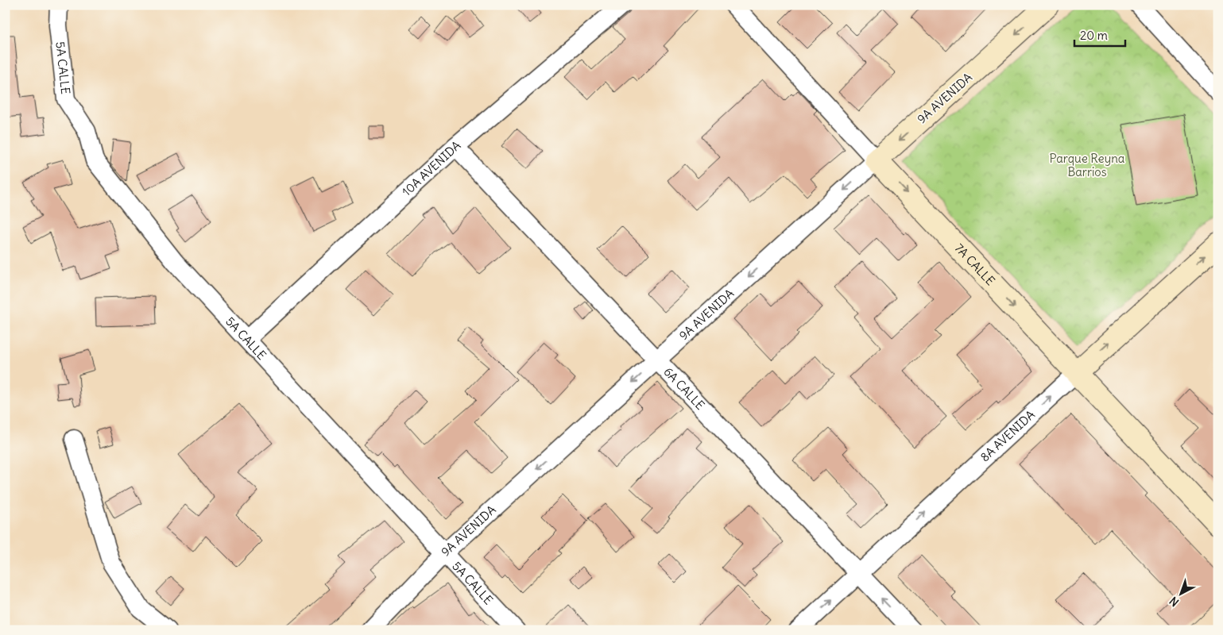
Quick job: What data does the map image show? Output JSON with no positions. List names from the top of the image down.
{
  "streets": {
    "street": [
      "5A CALLE",
      "9A AVENIDA",
      "10A AVENIDA",
      "7A CALLE",
      "6A CALLE",
      "8A AVENIDA"
    ]
  },
  "crossings": [
    ["5A CALLE", "9A AVENIDA"],
    ["5A CALLE", "10A AVENIDA"],
    ["9A AVENIDA", "7A CALLE"],
    ["9A AVENIDA", "6A CALLE"],
    ["10A AVENIDA", "6A CALLE"],
    ["7A CALLE", "8A AVENIDA"],
    ["6A CALLE", "8A AVENIDA"]
  ],
  "one_way": ["9A AVENIDA", "7A CALLE", "8A AVENIDA"],
  "parks": ["Parque Reyna Barrios"],
  "scale_bar": "20 m",
  "north": "bottom left"
}
